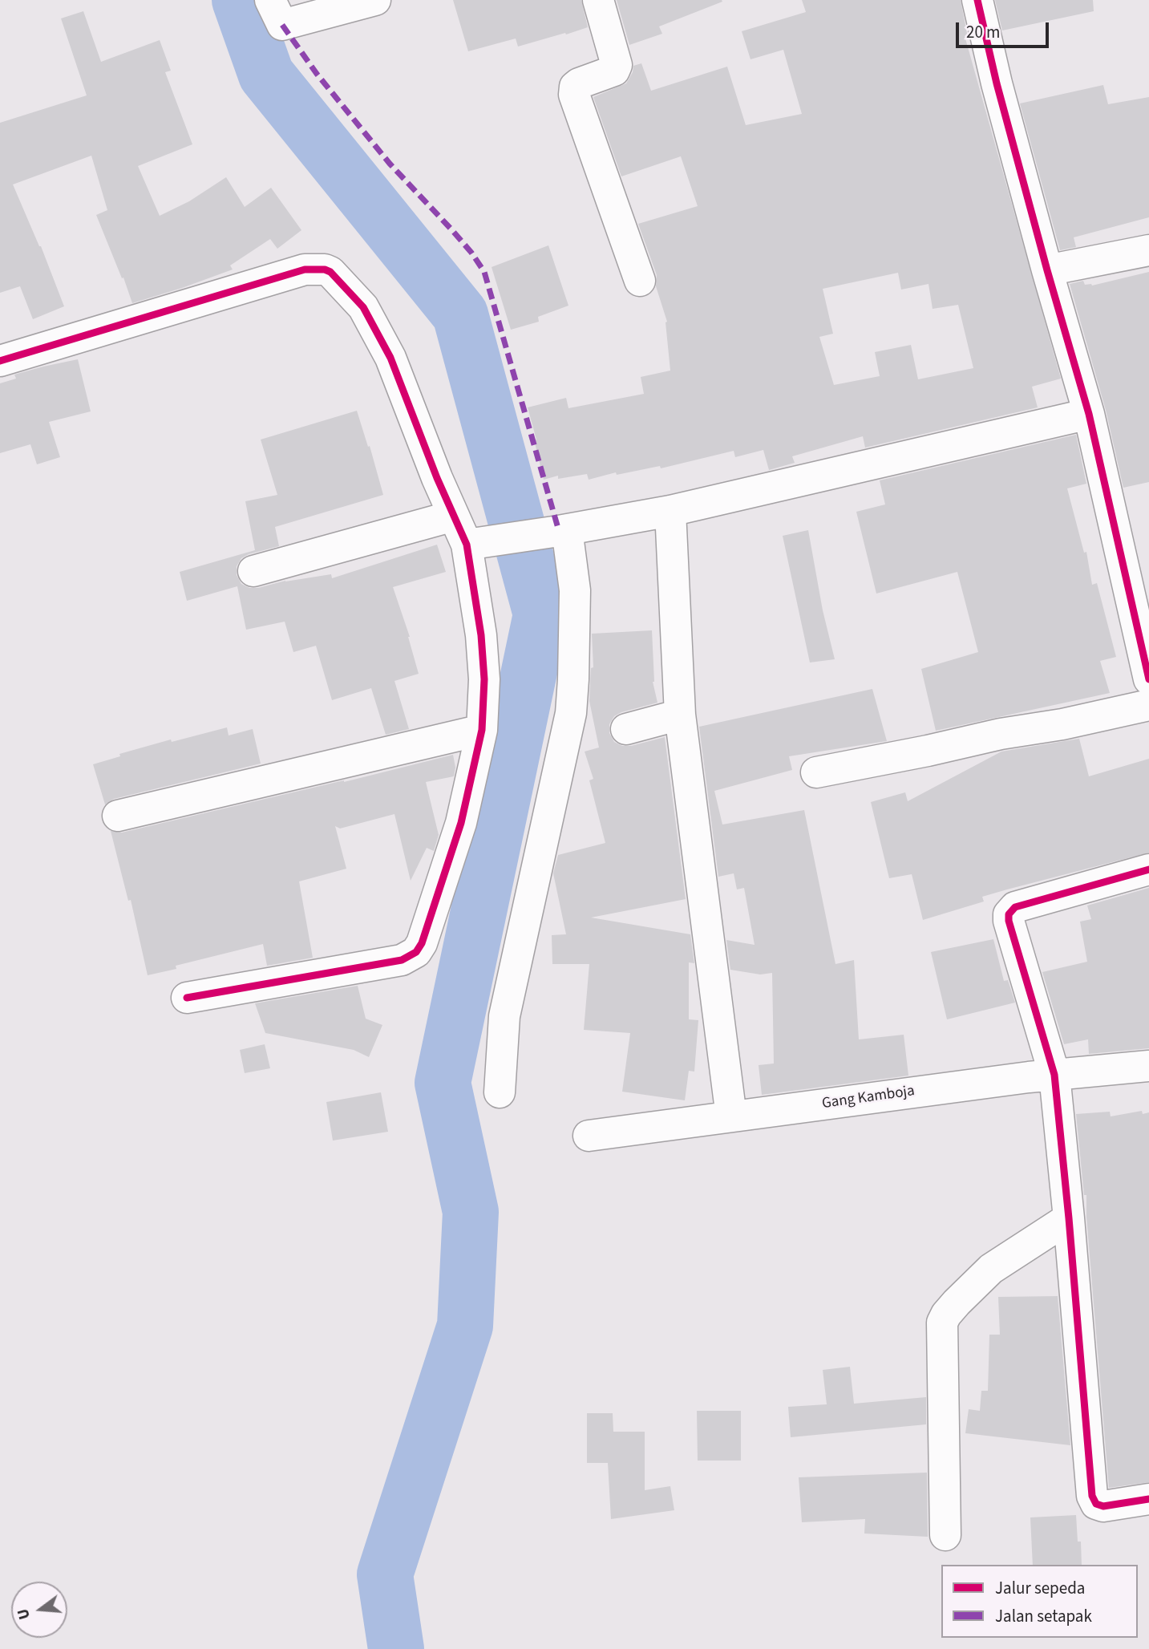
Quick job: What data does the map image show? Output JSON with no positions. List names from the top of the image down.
{
  "streets": {
    "street": ["Gang Kamboja"]
  },
  "legend": ["Jalur sepeda", "Jalan setapak"],
  "scale_bar": "20 m",
  "north": "left"
}
